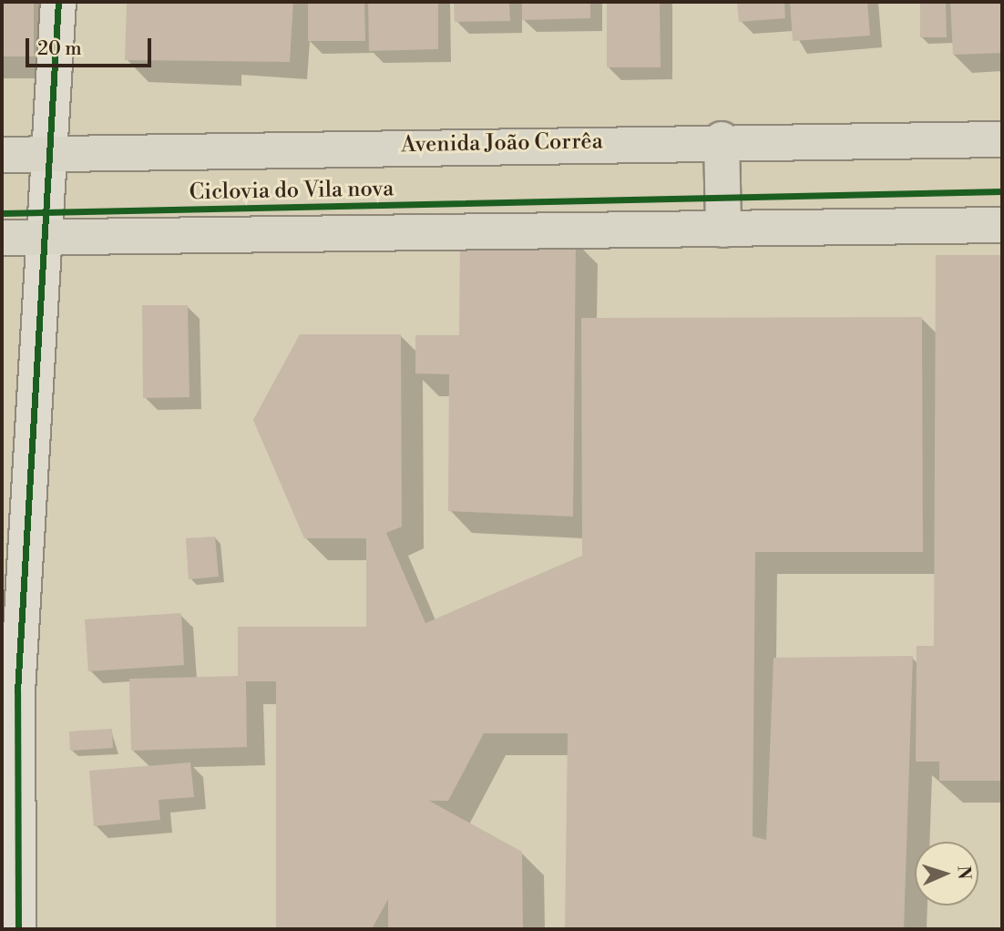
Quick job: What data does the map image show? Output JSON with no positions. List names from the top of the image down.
{
  "streets": {
    "main road": ["Avenida João Corrêa"],
    "cycle path": ["Ciclovia do Vila nova"]
  },
  "scale_bar": "20 m",
  "north": "right"
}
